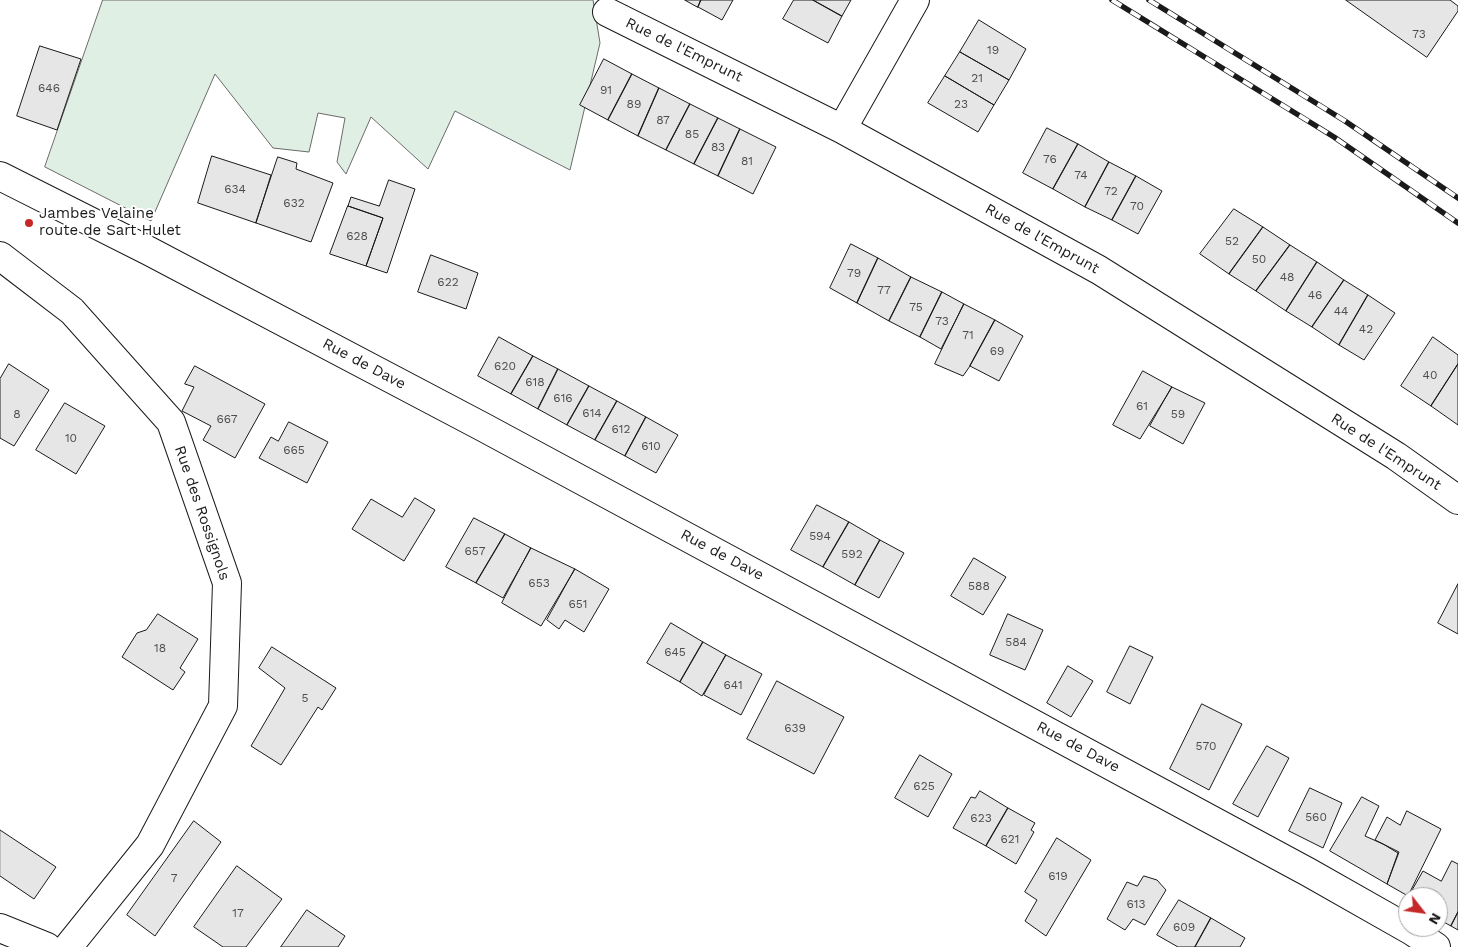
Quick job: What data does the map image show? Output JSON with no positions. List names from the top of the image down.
{
  "streets": {
    "street": ["Rue de l'Emprunt", "Rue de Dave", "Rue des Rossignols"]
  },
  "places": ["Jambes Velaine route de Sart Hulet"],
  "house_numbers": [
    "73",
    "19",
    "21",
    "646",
    "91",
    "89",
    "23",
    "87",
    "85",
    "83",
    "76",
    "81",
    "74",
    "634",
    "72",
    "632",
    "70",
    "628",
    "52",
    "50",
    "79",
    "48",
    "622",
    "77",
    "46",
    "75",
    "44",
    "73",
    "42",
    "71",
    "69",
    "620",
    "40",
    "618",
    "616",
    "61",
    "614",
    "8",
    "59",
    "667",
    "612",
    "10",
    "610",
    "665",
    "594",
    "657",
    "592",
    "653",
    "588",
    "651",
    "584",
    "18",
    "645",
    "641",
    "5",
    "639",
    "570",
    "625",
    "560",
    "623",
    "621",
    "619",
    "7",
    "613",
    "17",
    "609"
  ],
  "north": "bottom right"
}
